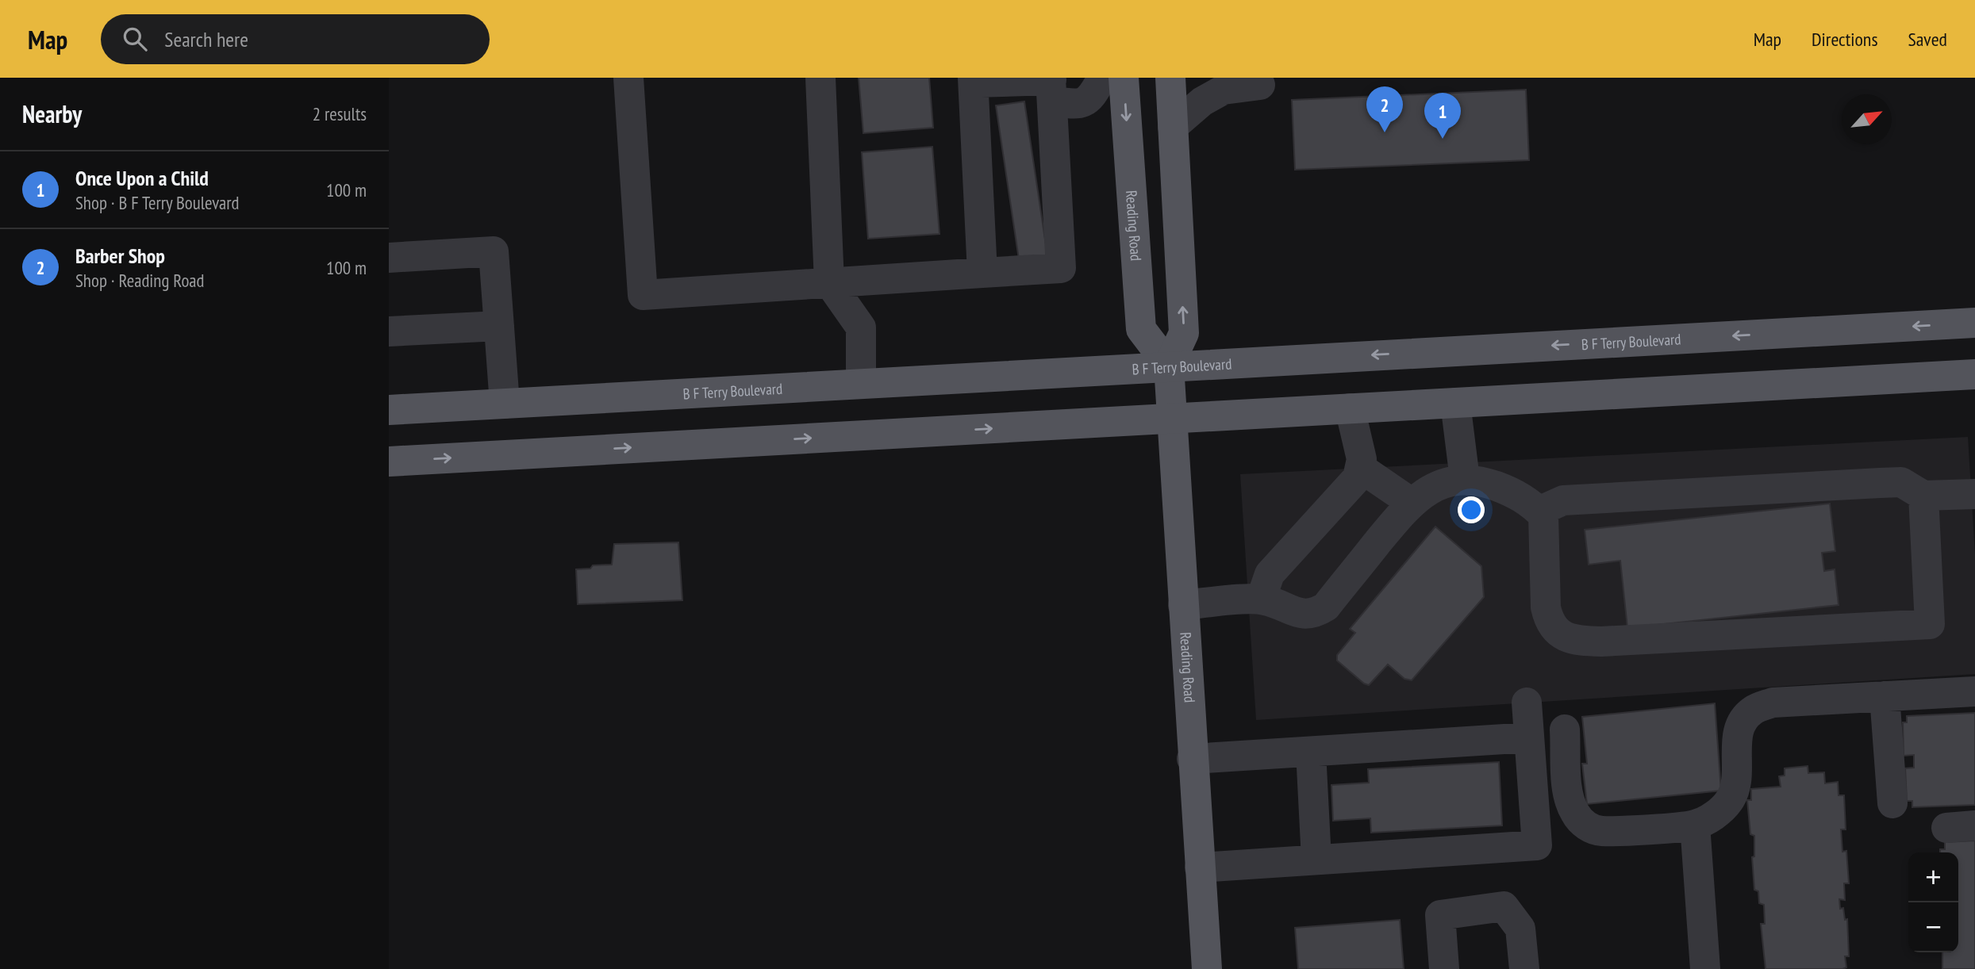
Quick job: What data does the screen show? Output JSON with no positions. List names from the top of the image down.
{
  "streets": {
    "main road": ["Reading Road", "B F Terry Boulevard"]
  },
  "crossings": [
    ["Reading Road", "B F Terry Boulevard"]
  ],
  "north": "top right",
  "page": {
    "header": "Map",
    "search": "Search here",
    "nav": ["Map", "Directions", "Saved"],
    "heading": ["Nearby", "2 results"],
    "pins": ["2", "1"],
    "list": [
      {
        "mark": "1",
        "name": "Once Upon a Child",
        "note": "Shop · B F Terry Boulevard",
        "value": "100 m"
      },
      {
        "mark": "2",
        "name": "Barber Shop",
        "note": "Shop · Reading Road",
        "value": "100 m"
      }
    ],
    "map_buttons": ["+", "−"]
  }
}
